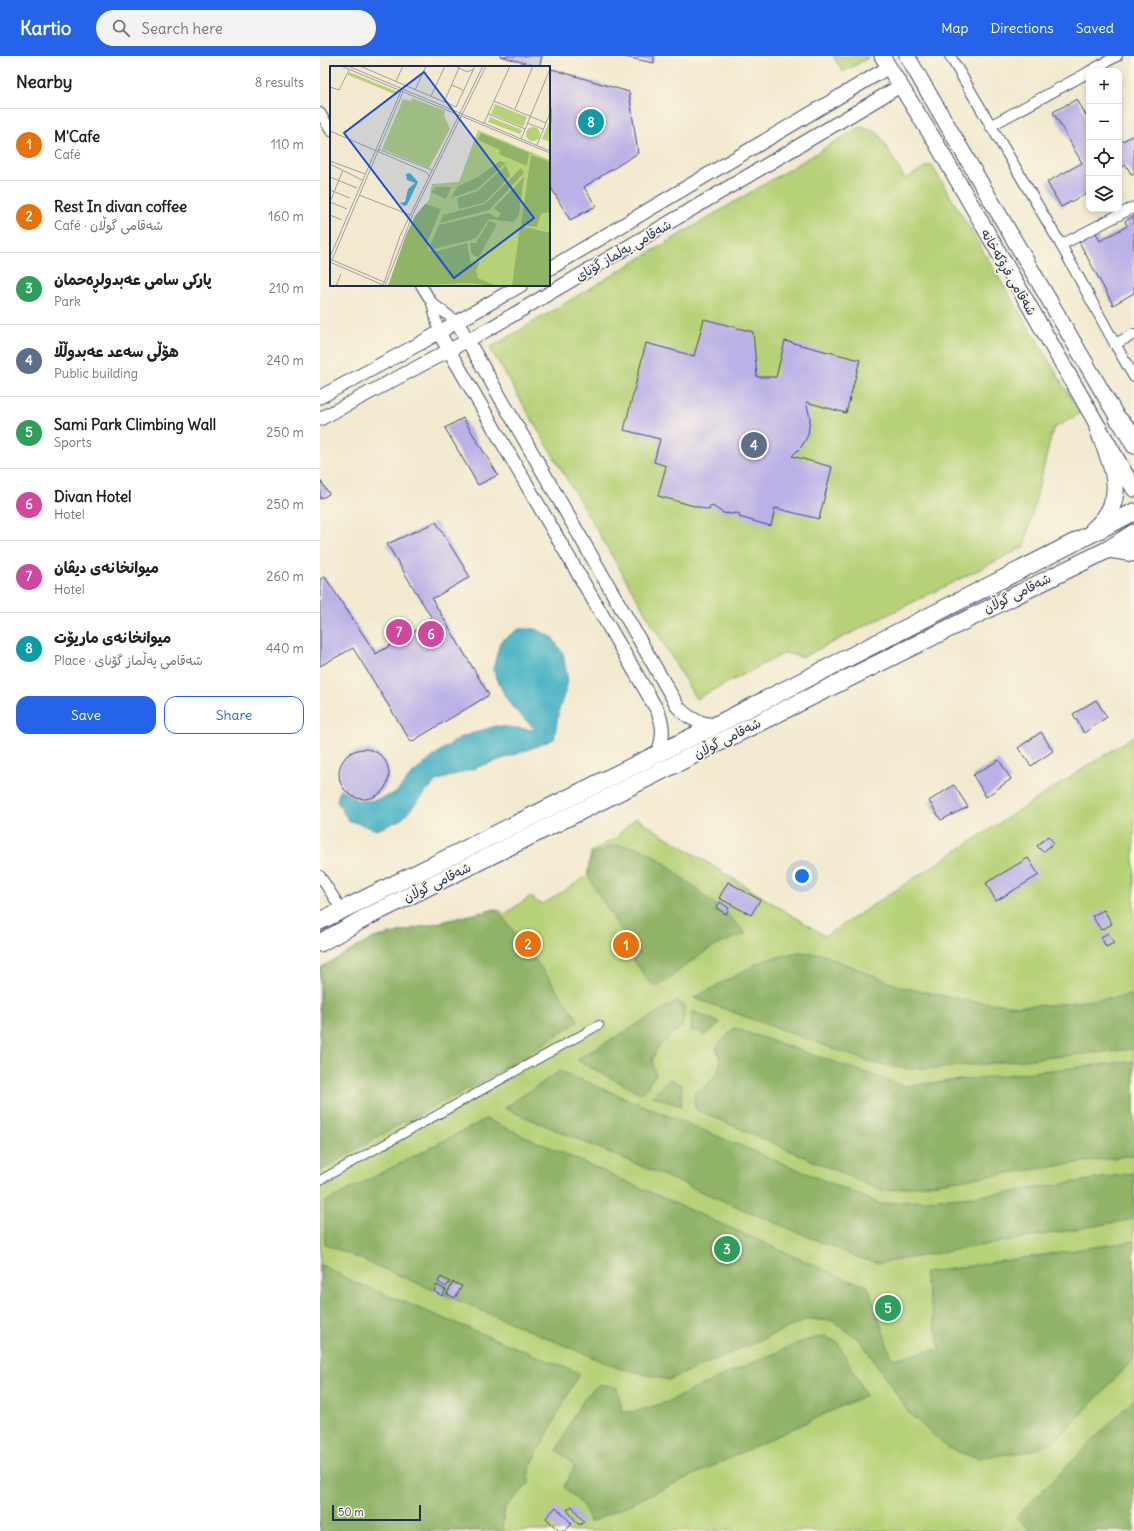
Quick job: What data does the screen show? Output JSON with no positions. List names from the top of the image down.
{
  "streets": {
    "main road": ["شەقامی فڕۆکەخانە", "شەقامی گوڵان"],
    "street": ["شەقامی یەڵماز گۆنای"]
  },
  "crossings": [
    ["شەقامی یەڵماز گۆنای", "شەقامی فڕۆکەخانە"]
  ],
  "scale_bar": "50 m",
  "page": {
    "header": "Kartio",
    "search": "Search here",
    "nav": ["Map", "Directions", "Saved"],
    "heading": ["Nearby", "8 results"],
    "map_buttons": ["+", "−"],
    "pins": [
      "8",
      "4",
      "7",
      "6",
      "2",
      "1",
      "3",
      "5"
    ],
    "list": [
      {
        "mark": "1",
        "name": "M'Cafe",
        "note": "Café",
        "value": "110 m"
      },
      {
        "mark": "2",
        "name": "Rest In divan coffee",
        "note": "Café · شەقامی گوڵان",
        "value": "160 m"
      },
      {
        "mark": "3",
        "name": "پارکی سامی عەبدولڕەحمان",
        "note": "Park",
        "value": "210 m"
      },
      {
        "mark": "4",
        "name": "ھۆڵی سەعد عەبدوڵڵا",
        "note": "Public building",
        "value": "240 m"
      },
      {
        "mark": "5",
        "name": "Sami Park Climbing Wall",
        "note": "Sports",
        "value": "250 m"
      },
      {
        "mark": "6",
        "name": "Divan Hotel",
        "note": "Hotel",
        "value": "250 m"
      },
      {
        "mark": "7",
        "name": "میوانخانەی دیڤان",
        "note": "Hotel",
        "value": "260 m"
      },
      {
        "mark": "8",
        "name": "میوانخانەی ماریۆت",
        "note": "Place · شەقامی یەڵماز گۆنای",
        "value": "440 m"
      }
    ],
    "buttons": ["Save", "Share"],
    "scale": "50 m"
  }
}
